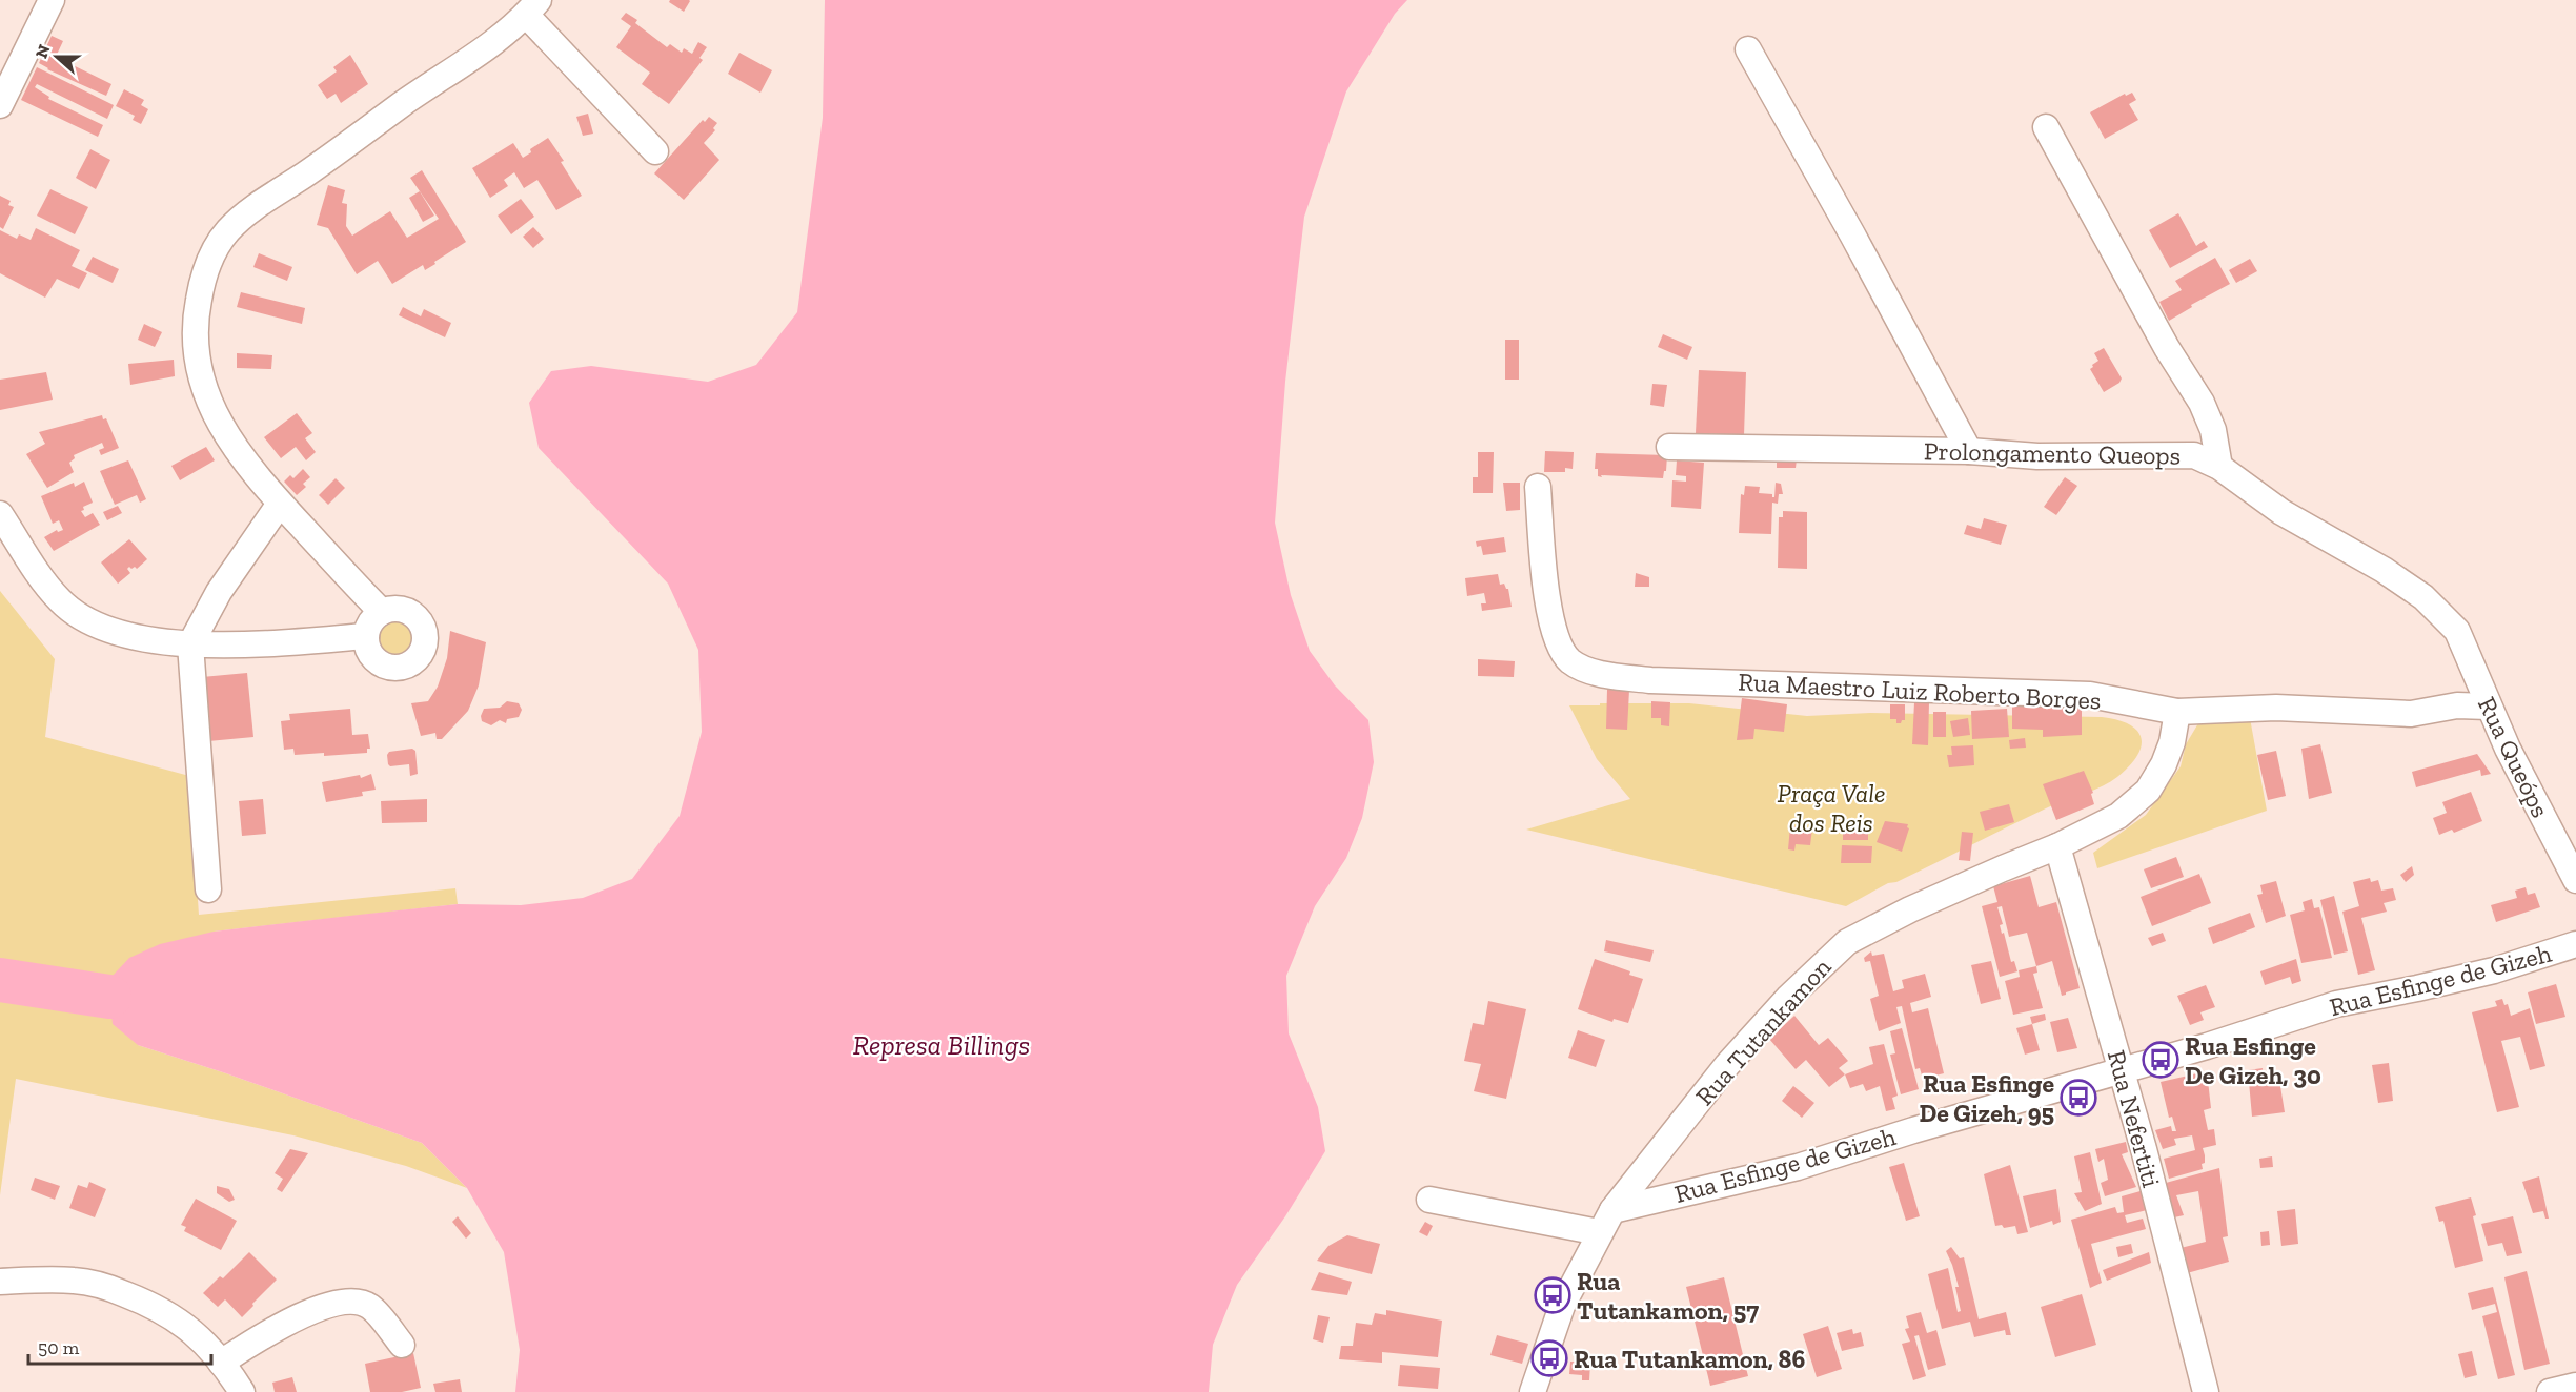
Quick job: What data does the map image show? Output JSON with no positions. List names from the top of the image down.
{
  "streets": {
    "street": [
      "Prolongamento Queops",
      "Rua Maestro Luiz Roberto Borges",
      "Rua Queóps",
      "Rua Esfinge de Gizeh",
      "Rua Tutankamon",
      "Rua Nefertiti"
    ]
  },
  "crossings": [
    ["Prolongamento Queops", "Rua Queóps"],
    ["Rua Maestro Luiz Roberto Borges", "Rua Queóps"],
    ["Rua Maestro Luiz Roberto Borges", "Rua Tutankamon"],
    ["Rua Esfinge de Gizeh", "Rua Tutankamon"],
    ["Rua Esfinge de Gizeh", "Rua Nefertiti"],
    ["Rua Tutankamon", "Rua Nefertiti"]
  ],
  "water": ["Represa Billings"],
  "parks": ["Praça Vale dos Reis"],
  "places": {
    "bus stop": [
      "Rua Esfinge De Gizeh, 30",
      "Rua Esfinge De Gizeh, 95",
      "Rua Tutankamon, 57",
      "Rua Tutankamon, 86"
    ]
  },
  "scale_bar": "50 m",
  "north": "left"
}
